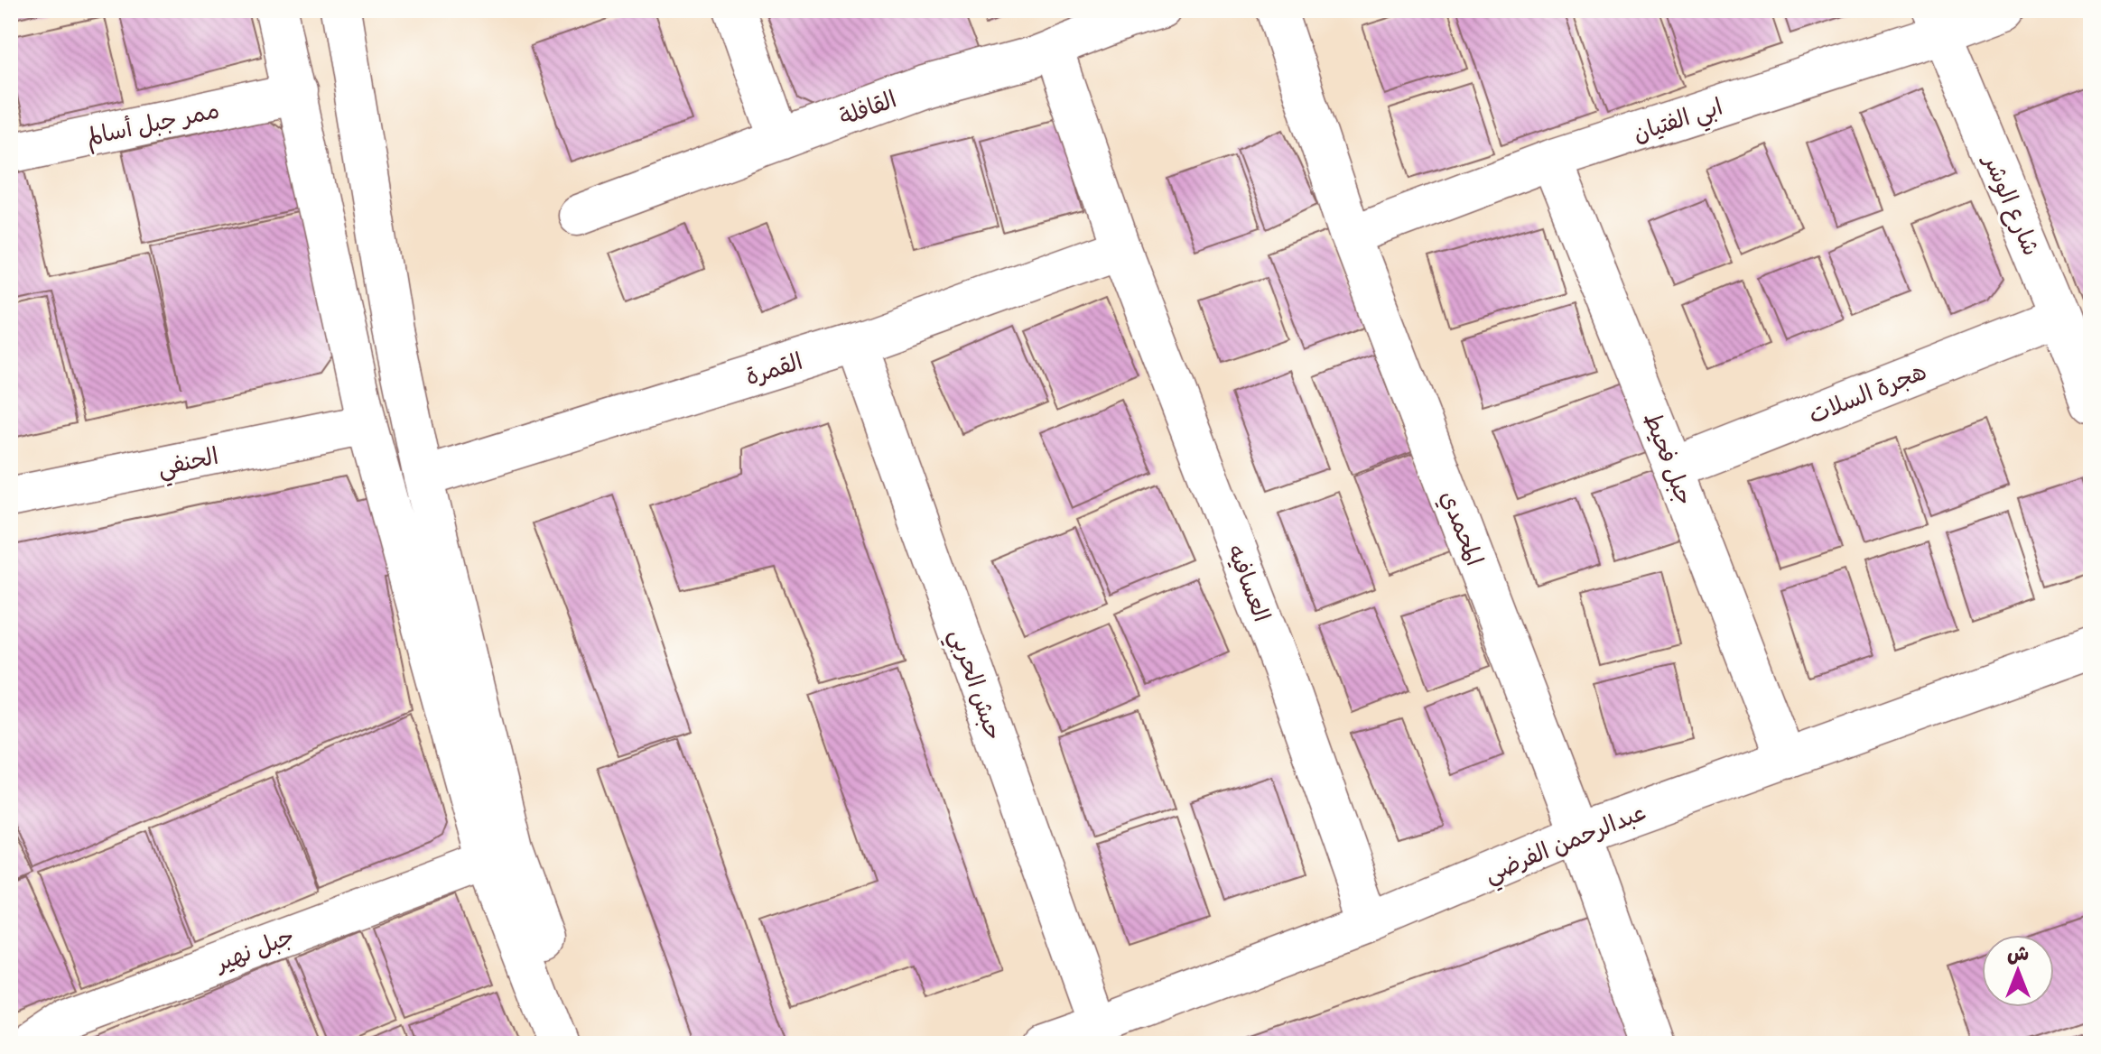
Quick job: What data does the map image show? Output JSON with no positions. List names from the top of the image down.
{
  "streets": {
    "street": [
      "القافلة",
      "ابي الفتيان",
      "ممر جبل أسالم",
      "شارع الوشر",
      "القمرة",
      "هجرة السلات",
      "جبل فحيط",
      "الحنفي",
      "المحمدي",
      "العسافيه",
      "حبش الحربي",
      "عبدالرحمن الفرضي",
      "جبل نهير"
    ]
  },
  "crossings": [
    ["القافلة", "العسافيه"],
    ["ابي الفتيان", "شارع الوشر"],
    ["ابي الفتيان", "جبل فحيط"],
    ["ابي الفتيان", "المحمدي"],
    ["شارع الوشر", "هجرة السلات"],
    ["القمرة", "العسافيه"],
    ["القمرة", "حبش الحربي"],
    ["هجرة السلات", "جبل فحيط"],
    ["جبل فحيط", "عبدالرحمن الفرضي"],
    ["المحمدي", "عبدالرحمن الفرضي"],
    ["العسافيه", "عبدالرحمن الفرضي"],
    ["حبش الحربي", "عبدالرحمن الفرضي"]
  ],
  "north": "top"
}
